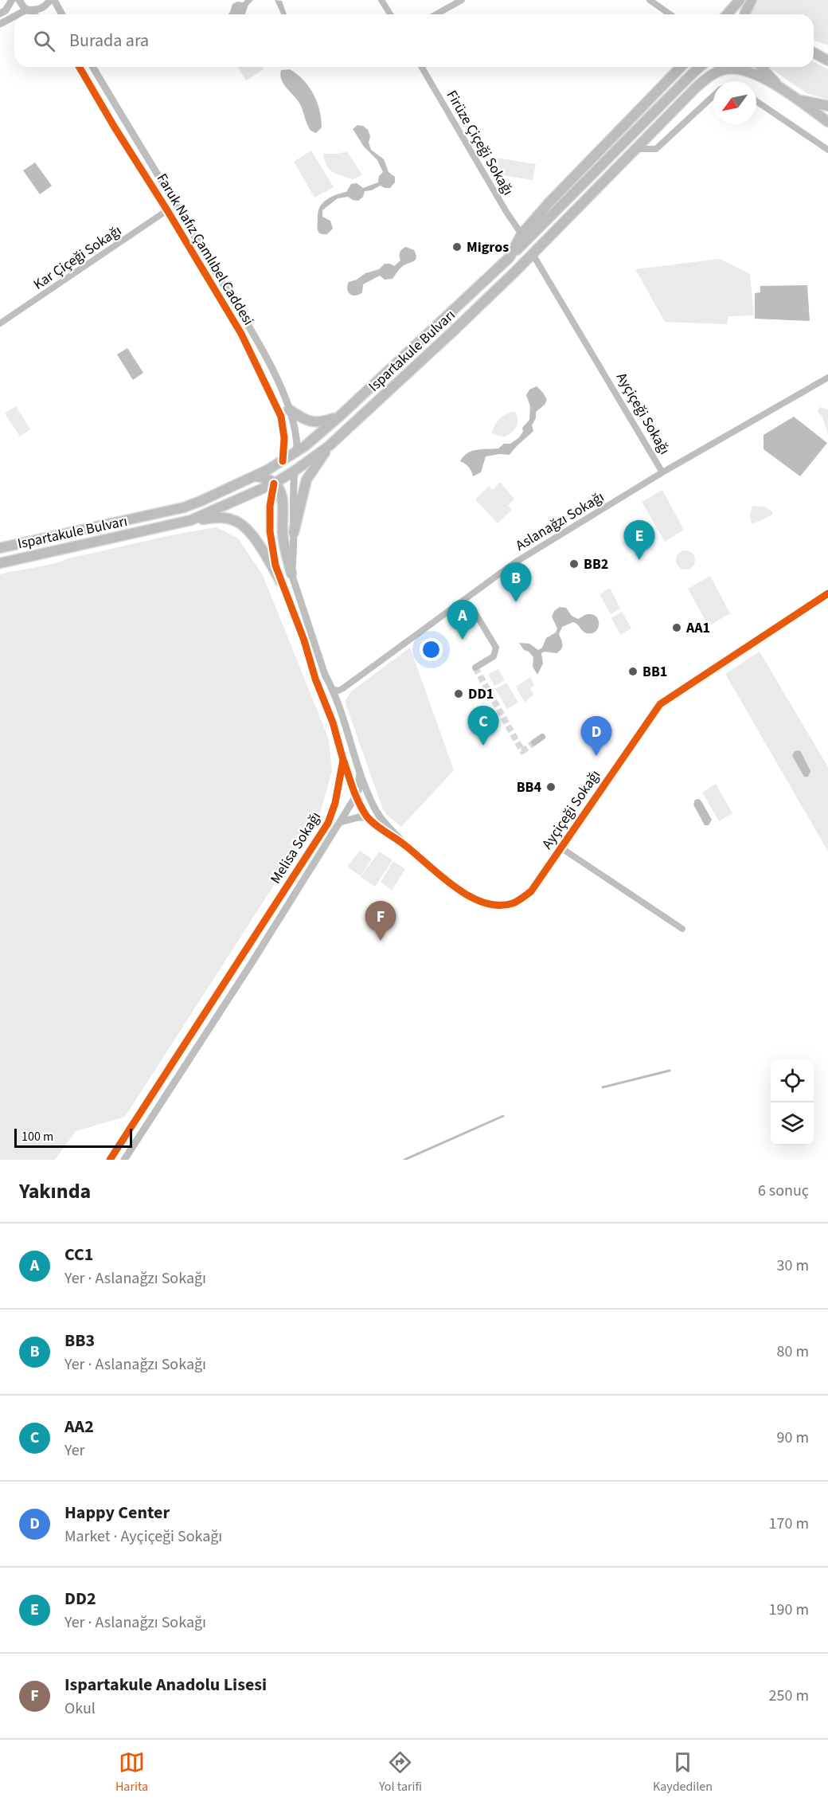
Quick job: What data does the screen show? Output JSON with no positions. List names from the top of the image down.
{
  "streets": {
    "main road": ["Ispartakule Bulvarı"],
    "street": [
      "Firüze Çiçeği Sokağı",
      "Faruk Nafız Çamlıbel Caddesi",
      "Kar Çiçeği Sokağı",
      "Ayçiçeği Sokağı",
      "Aslanağzı Sokağı",
      "Melisa Sokağı"
    ]
  },
  "crossings": [
    ["Firüze Çiçeği Sokağı", "Ispartakule Bulvarı"],
    ["Faruk Nafız Çamlıbel Caddesi", "Kar Çiçeği Sokağı"],
    ["Faruk Nafız Çamlıbel Caddesi", "Ispartakule Bulvarı"],
    ["Ispartakule Bulvarı", "Ayçiçeği Sokağı"],
    ["Ispartakule Bulvarı", "Melisa Sokağı"],
    ["Ayçiçeği Sokağı", "Aslanağzı Sokağı"],
    ["Ayçiçeği Sokağı", "Melisa Sokağı"]
  ],
  "places": [
    "Migros",
    "BB2",
    "AA1",
    "BB1",
    "DD1",
    "BB4"
  ],
  "scale_bar": "100 m",
  "north": "bottom left",
  "page": {
    "search": "Burada ara",
    "pins": [
      "E",
      "B",
      "A",
      "C",
      "D",
      "F"
    ],
    "scale": "100 m",
    "heading": ["Yakında", "6 sonuç"],
    "list": [
      {
        "mark": "A",
        "name": "CC1",
        "note": "Yer · Aslanağzı Sokağı",
        "value": "30 m"
      },
      {
        "mark": "B",
        "name": "BB3",
        "note": "Yer · Aslanağzı Sokağı",
        "value": "80 m"
      },
      {
        "mark": "C",
        "name": "AA2",
        "note": "Yer",
        "value": "90 m"
      },
      {
        "mark": "D",
        "name": "Happy Center",
        "note": "Market · Ayçiçeği Sokağı",
        "value": "170 m"
      },
      {
        "mark": "E",
        "name": "DD2",
        "note": "Yer · Aslanağzı Sokağı",
        "value": "190 m"
      },
      {
        "mark": "F",
        "name": "Ispartakule Anadolu Lisesi",
        "note": "Okul",
        "value": "250 m"
      }
    ],
    "nav": ["Harita", "Yol tarifi", "Kaydedilen"]
  }
}
